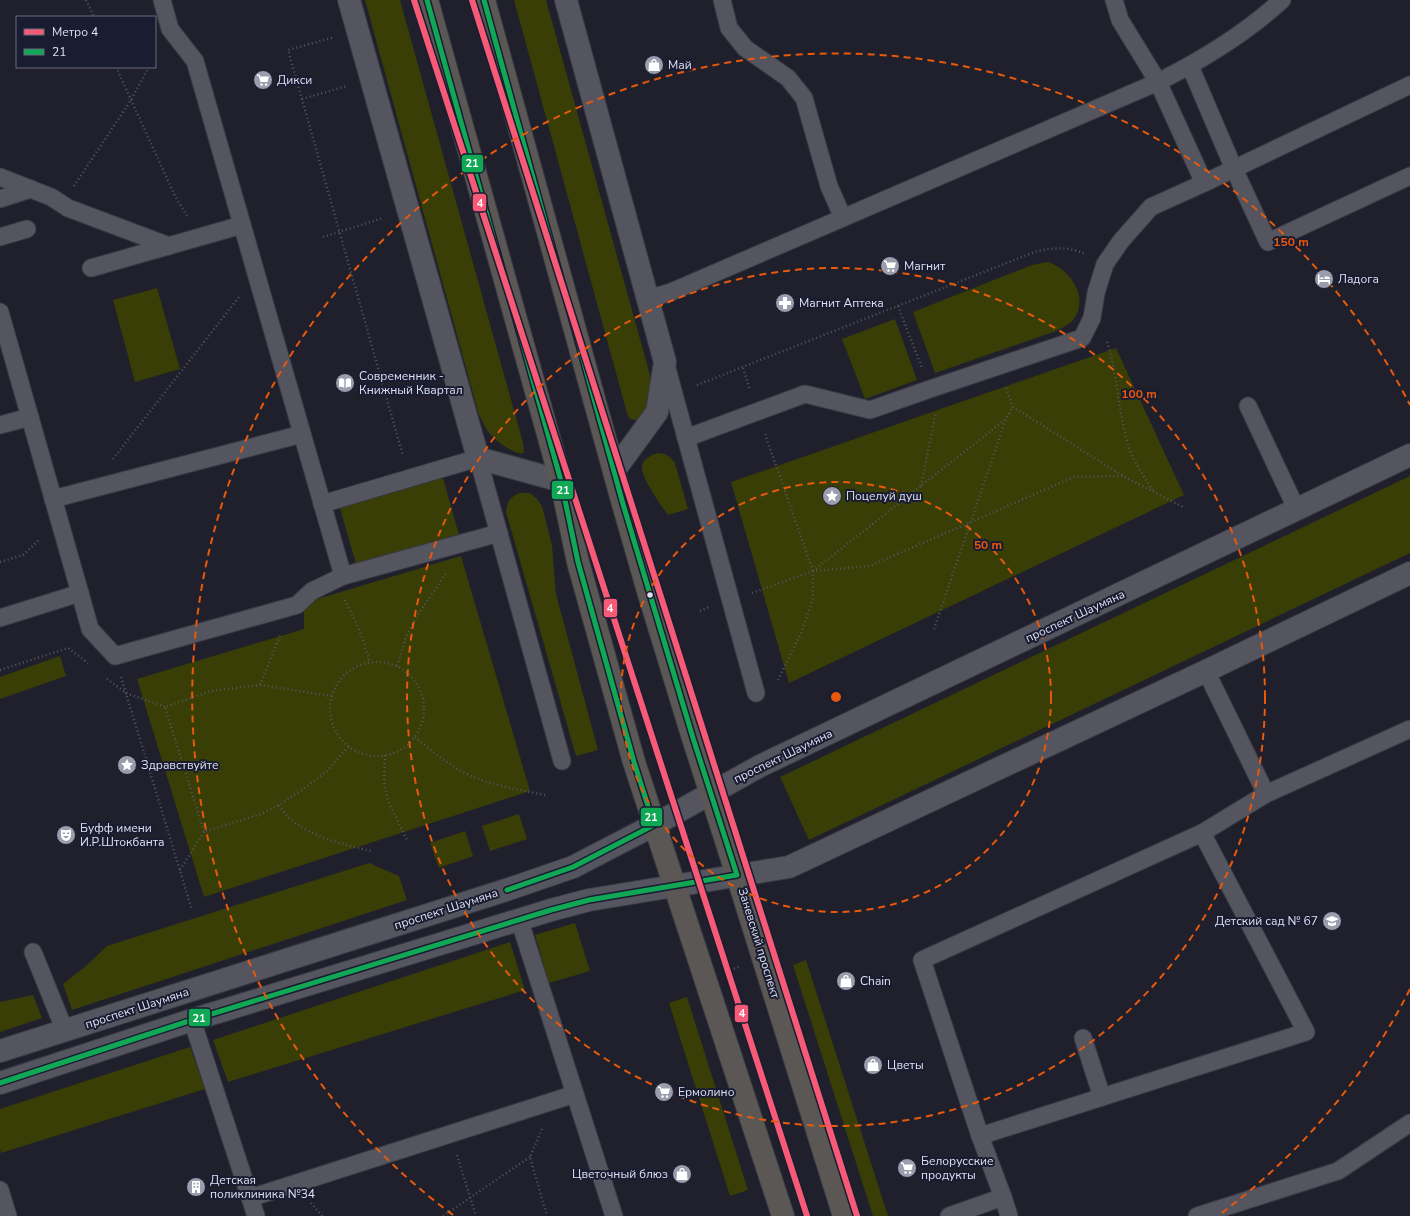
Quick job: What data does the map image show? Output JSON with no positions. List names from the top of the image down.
{
  "streets": {
    "main road": ["Заневский проспект"],
    "street": ["проспект Шаумяна"]
  },
  "crossings": [
    ["проспект Шаумяна", "Заневский проспект"]
  ],
  "places": {
    "shop": [
      "Май",
      "Chain",
      "Цветы",
      "Цветочный блюз"
    ],
    "supermarket": [
      "Дикси",
      "Магнит",
      "Ермолино",
      "Белорусские продукты"
    ],
    "hotel": ["Ладога"],
    "pharmacy": ["Магнит Аптека"],
    "library": ["Современник - Книжный Квартал"],
    "place": ["Поцелуй душ", "Здравствуйте"],
    "theatre": ["Буфф имени И.Р.Штокбанта"],
    "school or university": ["Детский сад № 67"],
    "building": ["Детская поликлиника №34"]
  },
  "lines": ["metro line 4", "transit line 21"],
  "legend": ["Метро 4", "21"],
  "rings": ["150 m", "100 m", "50 m"]
}
